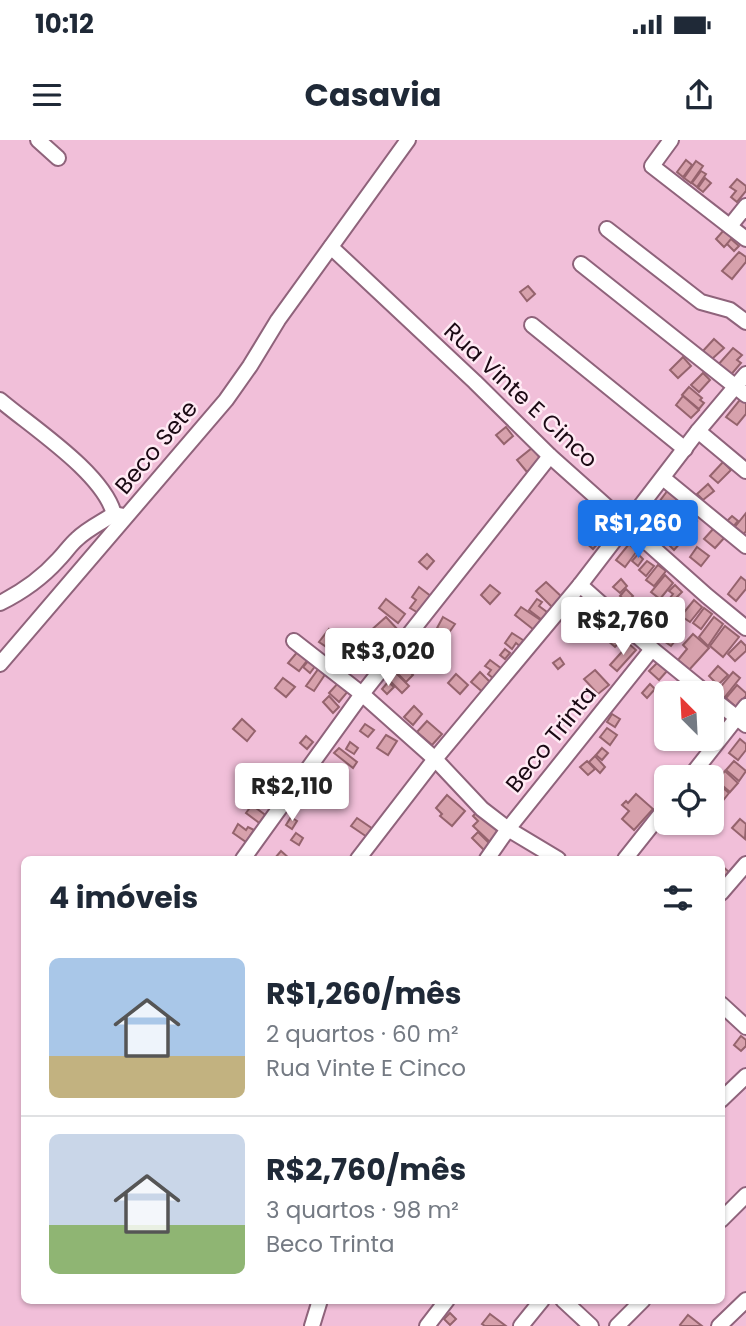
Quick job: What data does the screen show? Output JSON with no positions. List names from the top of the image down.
{
  "streets": {
    "street": ["Rua Vinte E Cinco", "Beco Sete", "Beco Trinta"]
  },
  "crossings": [
    ["Rua Vinte E Cinco", "Beco Sete"]
  ],
  "north": "top left",
  "page": {
    "status": "10:12",
    "header": "Casavia",
    "price": [
      "R$1,260",
      "R$2,760",
      "R$3,020",
      "R$2,110"
    ],
    "heading": "4 imóveis",
    "list": [
      {
        "name": "R$1,260/mês",
        "note": "2 quartos · 60 m² · Rua Vinte E Cinco"
      },
      {
        "name": "R$2,760/mês",
        "note": "3 quartos · 98 m² · Beco Trinta"
      }
    ]
  }
}
